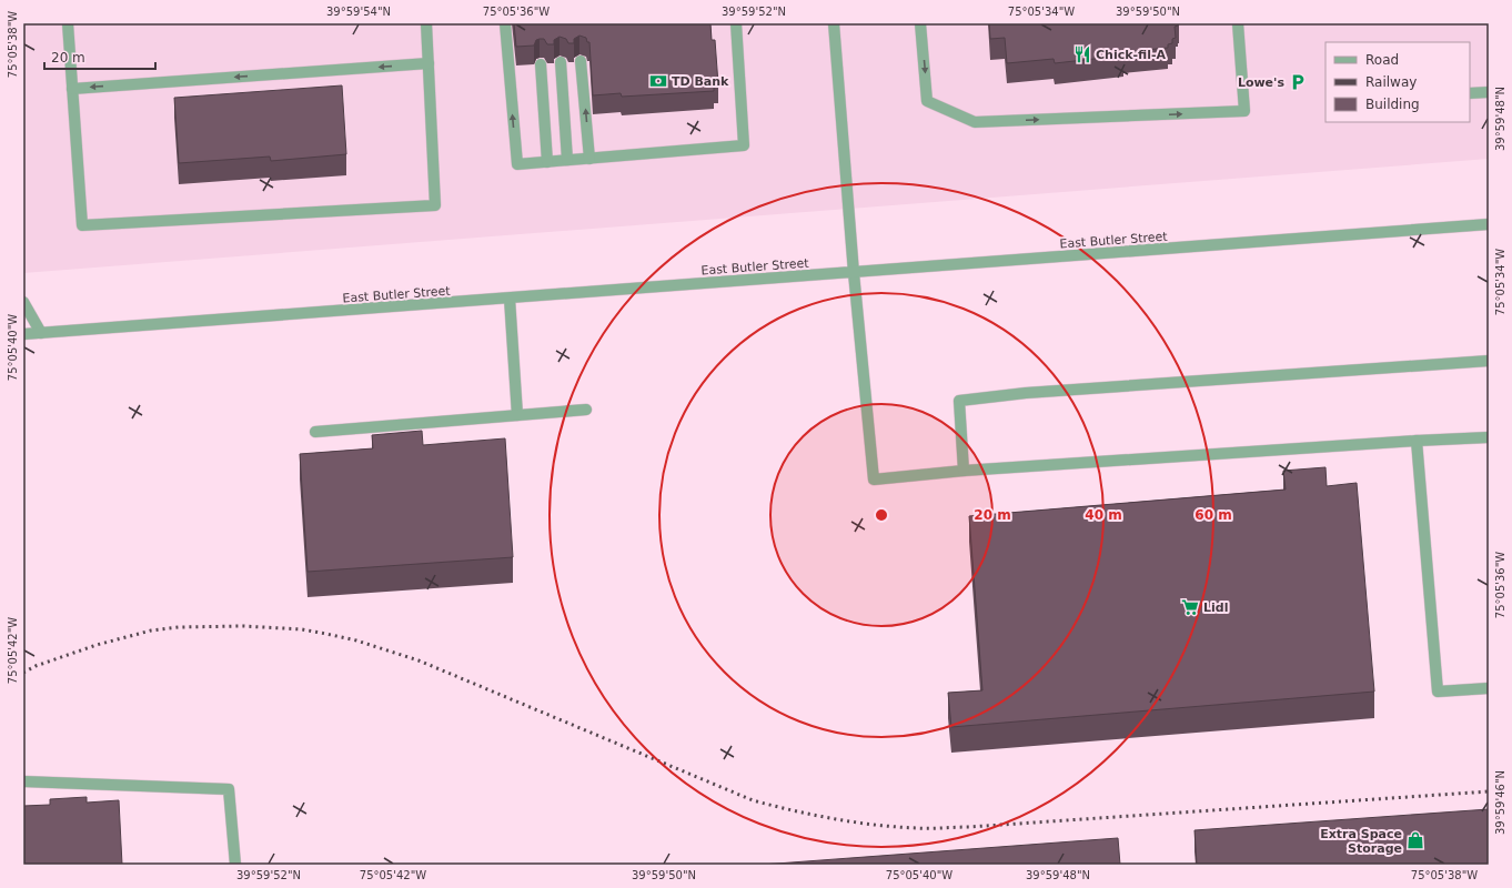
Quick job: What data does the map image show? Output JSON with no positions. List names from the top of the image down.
{
  "streets": {
    "street": ["East Butler Street"]
  },
  "places": {
    "restaurant": ["Chick-fil-A"],
    "bank": ["TD Bank"],
    "parking": ["Lowe's"],
    "supermarket": ["Lidl"],
    "shop": ["Extra Space Storage"]
  },
  "legend": ["Road", "Railway", "Building"],
  "scale_bar": "20 m",
  "coordinates": [
    "39°59'54\"N",
    "75°05'36\"W",
    "39°59'52\"N",
    "75°05'34\"W",
    "39°59'50\"N",
    "75°05'38\"W",
    "39°59'48\"N",
    "75°05'40\"W",
    "75°05'42\"W",
    "39°59'46\"N"
  ],
  "rings": ["20 m", "40 m", "60 m"]
}
